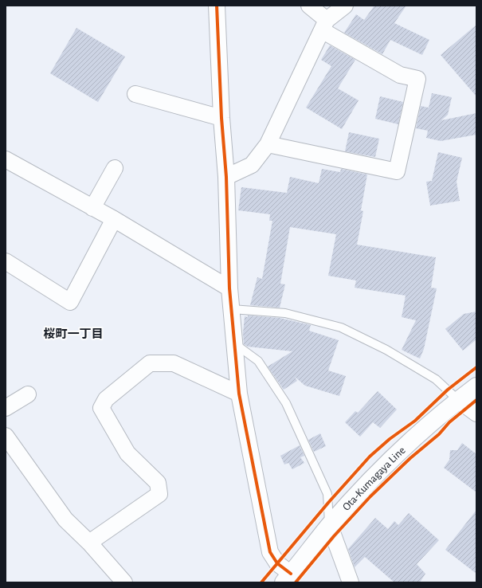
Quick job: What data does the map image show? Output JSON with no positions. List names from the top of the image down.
{
  "streets": {
    "main road": ["Ota-Kumagaya Line"]
  },
  "districts": ["桜町一丁目"]
}
